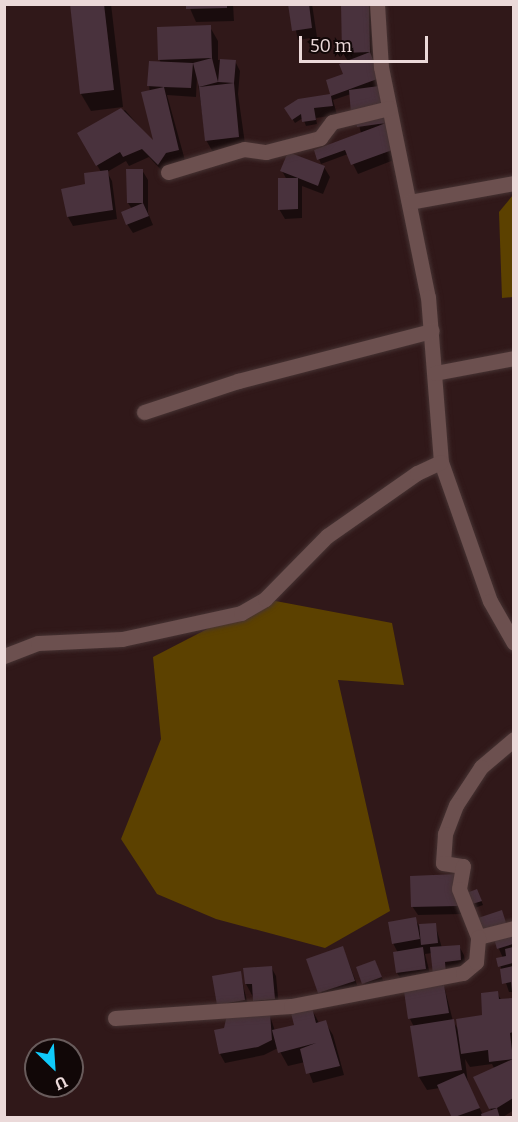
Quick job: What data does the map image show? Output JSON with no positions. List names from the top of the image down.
{
  "scale_bar": "50 m",
  "north": "bottom right"
}
